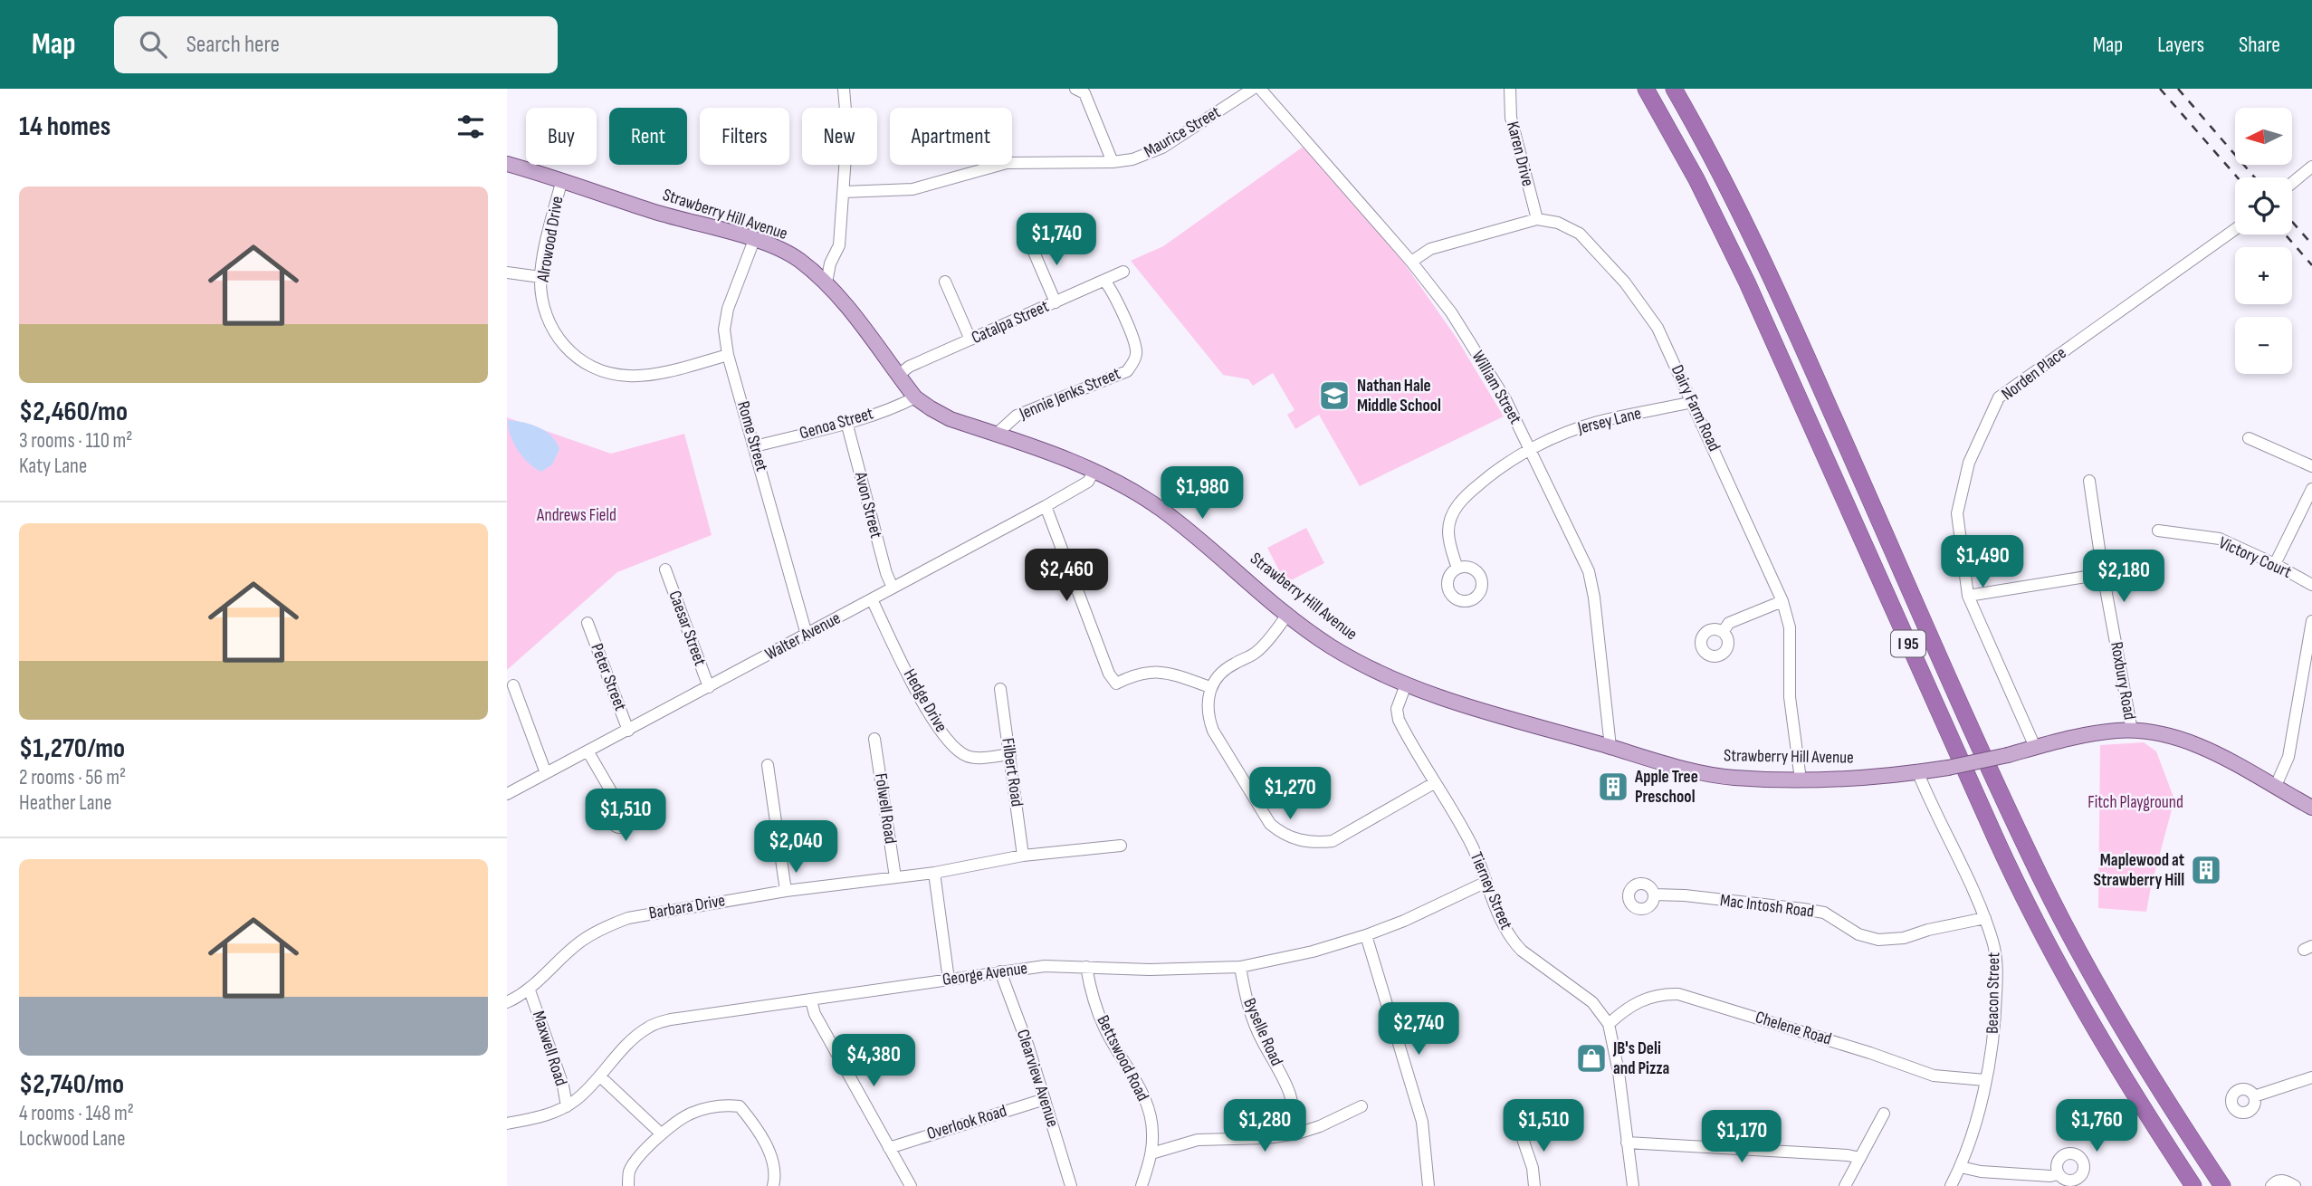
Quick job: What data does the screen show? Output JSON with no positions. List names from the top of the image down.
{
  "streets": {
    "highway": ["I 95"],
    "main road": ["Strawberry Hill Avenue"],
    "street": [
      "Maurice Street",
      "Karen Drive",
      "Alrowood Drive",
      "Catalpa Street",
      "Norden Place",
      "William Street",
      "Jennie Jenks Street",
      "Dairy Farm Road",
      "Jersey Lane",
      "Genoa Street",
      "Rome Street",
      "Avon Street",
      "Victory Court",
      "Caesar Street",
      "Walter Avenue",
      "Peter Street",
      "Roxbury Road",
      "Hedge Drive",
      "Filbert Road",
      "Folwell Road",
      "Tierney Street",
      "Mac Intosh Road",
      "Barbara Drive",
      "George Avenue",
      "Beacon Street",
      "Chelene Road",
      "Byselle Road",
      "Maxwell Road",
      "Bettswood Road",
      "Clearview Avenue",
      "Overlook Road"
    ]
  },
  "crossings": [
    ["Karen Drive", "Dairy Farm Road"],
    ["Strawberry Hill Avenue", "Alrowood Drive"],
    ["Strawberry Hill Avenue", "Catalpa Street"],
    ["Strawberry Hill Avenue", "Norden Place"],
    ["Strawberry Hill Avenue", "William Street"],
    ["Strawberry Hill Avenue", "Jennie Jenks Street"],
    ["Strawberry Hill Avenue", "Dairy Farm Road"],
    ["Strawberry Hill Avenue", "Genoa Street"],
    ["Strawberry Hill Avenue", "Rome Street"],
    ["Strawberry Hill Avenue", "Walter Avenue"],
    ["Strawberry Hill Avenue", "Roxbury Road"],
    ["Strawberry Hill Avenue", "Tierney Street"],
    ["Strawberry Hill Avenue", "Beacon Street"],
    ["Alrowood Drive", "Rome Street"],
    ["Catalpa Street", "Jennie Jenks Street"],
    ["William Street", "Jersey Lane"],
    ["Dairy Farm Road", "Jersey Lane"],
    ["Genoa Street", "Rome Street"],
    ["Genoa Street", "Avon Street"],
    ["Rome Street", "Walter Avenue"],
    ["Avon Street", "Walter Avenue"],
    ["Caesar Street", "Walter Avenue"],
    ["Walter Avenue", "Peter Street"],
    ["Walter Avenue", "Hedge Drive"],
    ["Hedge Drive", "Filbert Road"],
    ["Filbert Road", "Barbara Drive"],
    ["Folwell Road", "Barbara Drive"],
    ["Tierney Street", "George Avenue"],
    ["Tierney Street", "Chelene Road"],
    ["Mac Intosh Road", "Beacon Street"],
    ["Barbara Drive", "Maxwell Road"],
    ["George Avenue", "Byselle Road"],
    ["George Avenue", "Maxwell Road"],
    ["George Avenue", "Bettswood Road"],
    ["George Avenue", "Clearview Avenue"],
    ["Beacon Street", "Chelene Road"],
    ["Clearview Avenue", "Overlook Road"]
  ],
  "parks": ["Andrews Field", "Fitch Playground"],
  "places": {
    "school or university": ["Nathan Hale Middle School"],
    "building": ["Apple Tree Preschool", "Maplewood at Strawberry Hill"],
    "shop": ["JB's Deli and Pizza"]
  },
  "north": "left",
  "page": {
    "header": "Map",
    "search": "Search here",
    "nav": ["Map", "Layers", "Share"],
    "heading": "14 homes",
    "map_buttons": ["+", "−"],
    "chip": [
      "Buy",
      "Rent",
      "Filters",
      "New",
      "Apartment"
    ],
    "list": [
      {
        "name": "$2,460/mo",
        "note": "3 rooms · 110 m² · Katy Lane"
      },
      {
        "name": "$1,270/mo",
        "note": "2 rooms · 56 m² · Heather Lane"
      },
      {
        "name": "$2,740/mo",
        "note": "4 rooms · 148 m² · Lockwood Lane"
      }
    ],
    "price": [
      "$1,740",
      "$1,980",
      "$1,490",
      "$2,460",
      "$2,180",
      "$1,270",
      "$1,510",
      "$2,040",
      "$2,740",
      "$4,380",
      "$1,280",
      "$1,510",
      "$1,760",
      "$1,170"
    ]
  }
}
